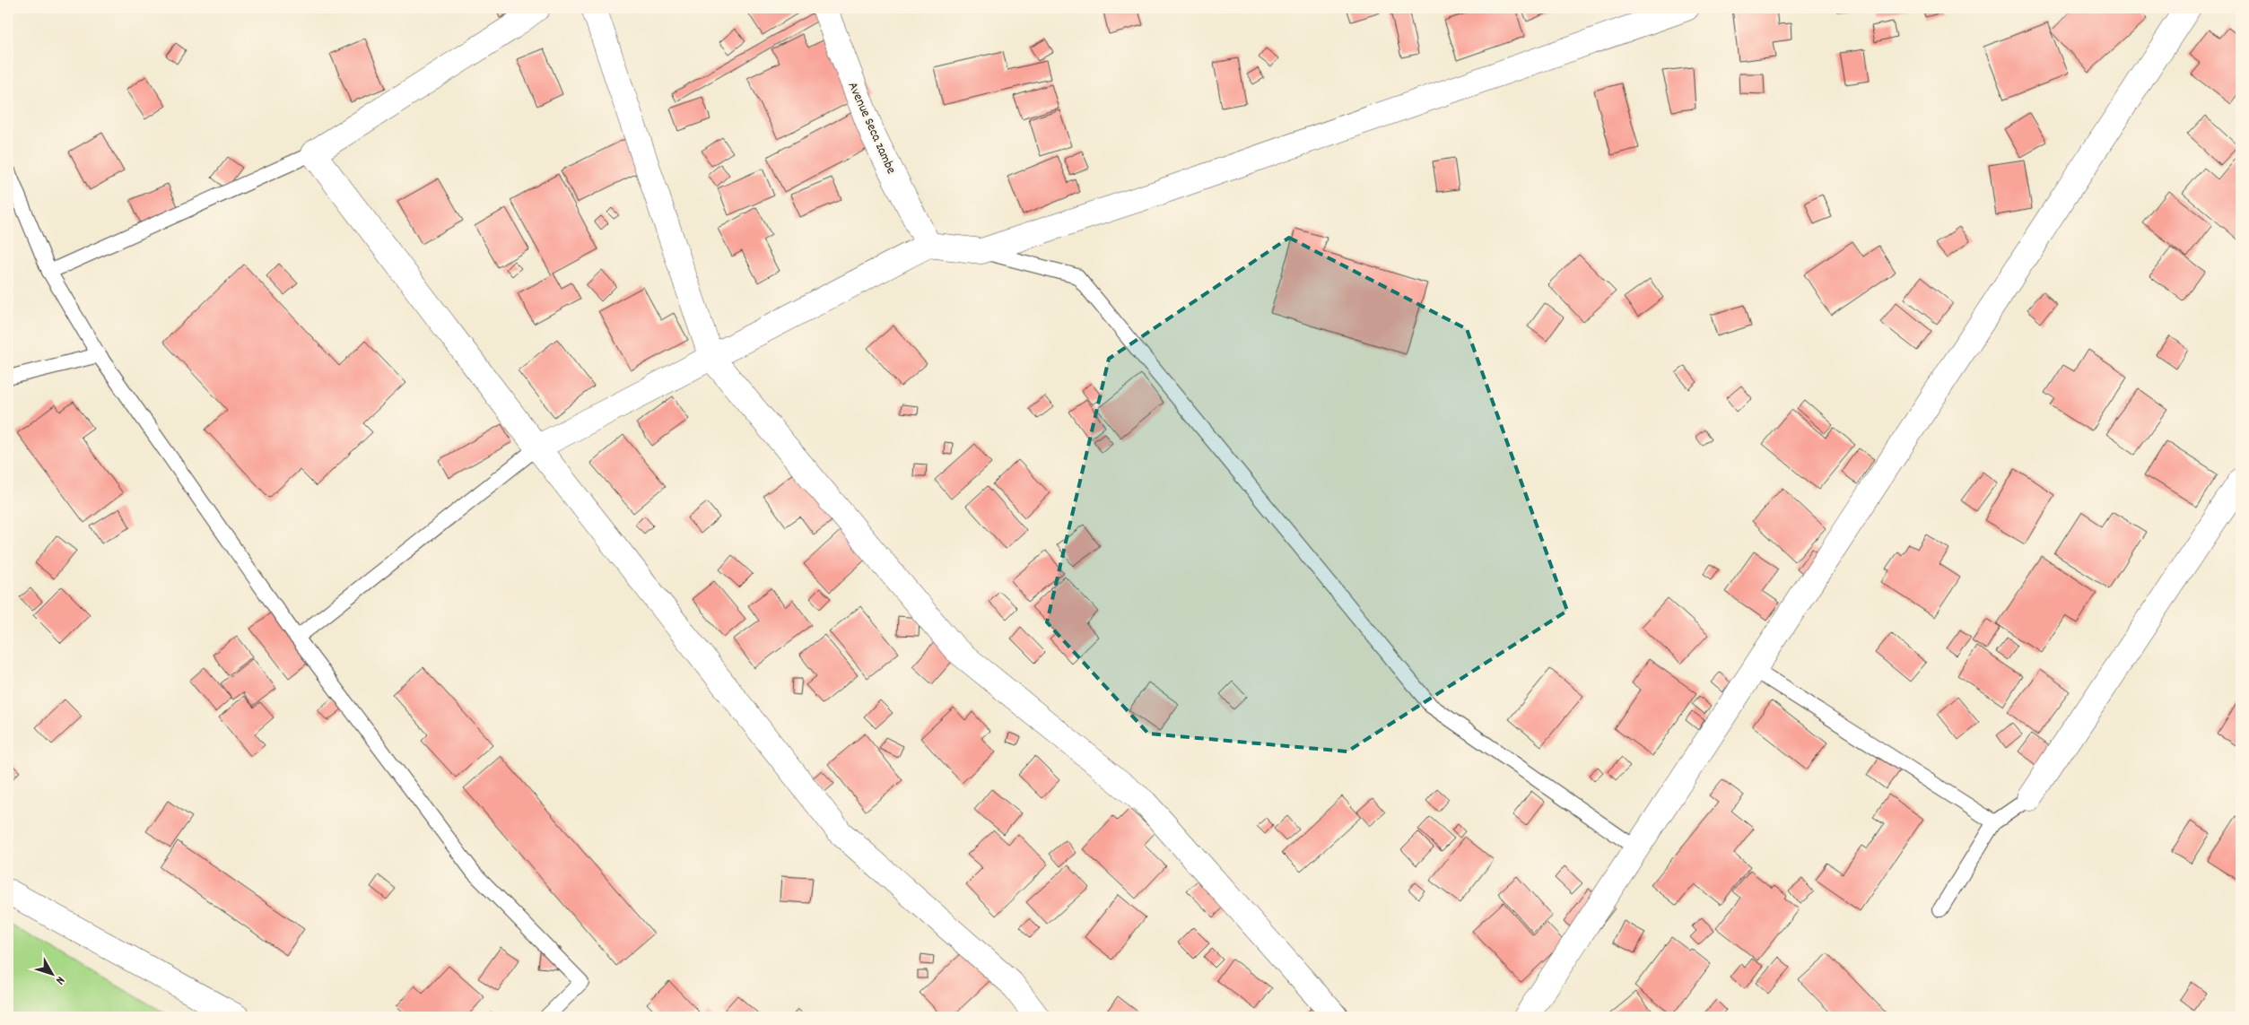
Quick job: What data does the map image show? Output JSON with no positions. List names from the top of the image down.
{
  "streets": {
    "street": ["Avenue Seca zambe"]
  },
  "north": "bottom right"
}
